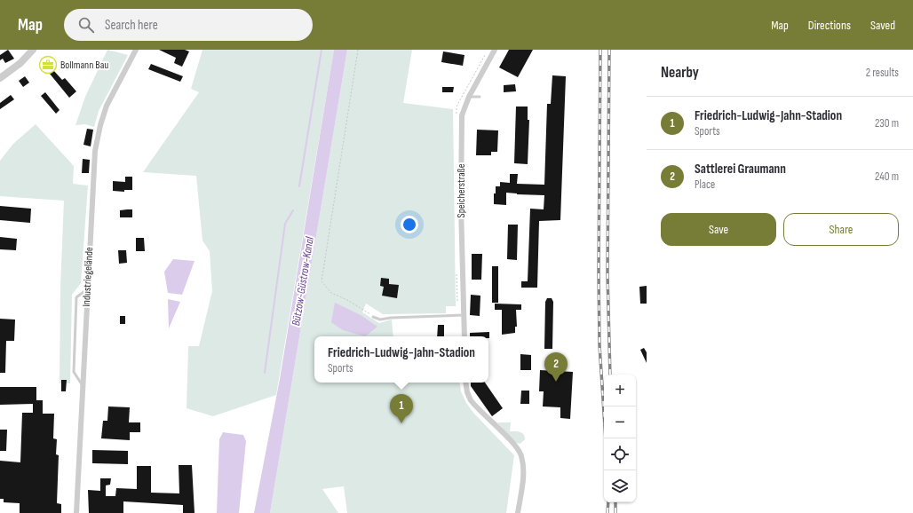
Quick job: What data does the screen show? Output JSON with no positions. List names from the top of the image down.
{
  "streets": {
    "street": ["Speicherstraße", "Industriegelände"]
  },
  "water": ["Bützow-Güstrow-Kanal"],
  "places": {
    "office": ["Bollmann Bau"]
  },
  "page": {
    "header": "Map",
    "search": "Search here",
    "nav": ["Map", "Directions", "Saved"],
    "heading": ["Nearby", "2 results"],
    "list": [
      {
        "mark": "1",
        "name": "Friedrich-Ludwig-Jahn-Stadion",
        "note": "Sports",
        "value": "230 m"
      },
      {
        "mark": "2",
        "name": "Sattlerei Graumann",
        "note": "Place",
        "value": "240 m"
      }
    ],
    "buttons": ["Save", "Share"],
    "popup": ["Friedrich-Ludwig-Jahn-Stadion", "Sports"],
    "pins": ["2", "1"],
    "map_buttons": ["+", "−"]
  }
}
